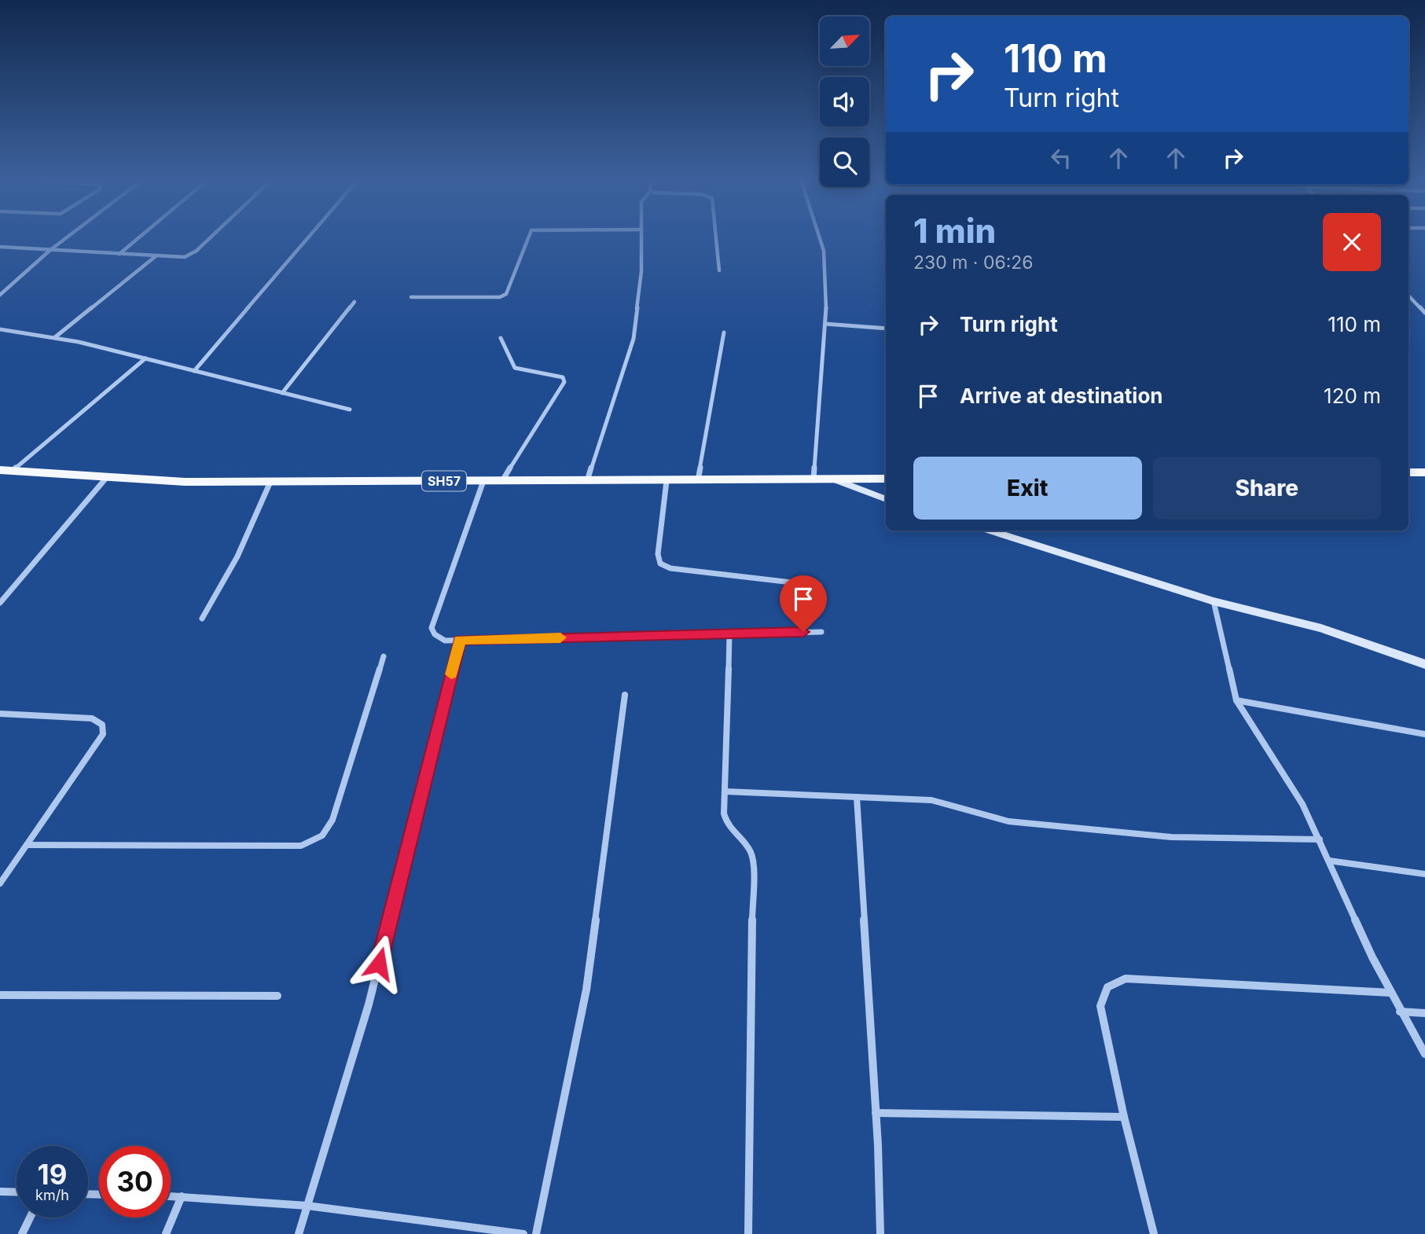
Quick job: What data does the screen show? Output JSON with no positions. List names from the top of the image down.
{
  "streets": {
    "main road": ["SH57"]
  },
  "north": "top right",
  "page": {
    "turn": ["110 m", "Turn right"],
    "heading": ["1 min", "230 m · 06:26"],
    "list": [
      {
        "name": "Turn right",
        "value": "110 m"
      },
      {
        "name": "Arrive at destination",
        "value": "120 m"
      }
    ],
    "buttons": ["Exit", "Share"],
    "speed": "19 km/h",
    "limit": "30"
  }
}
